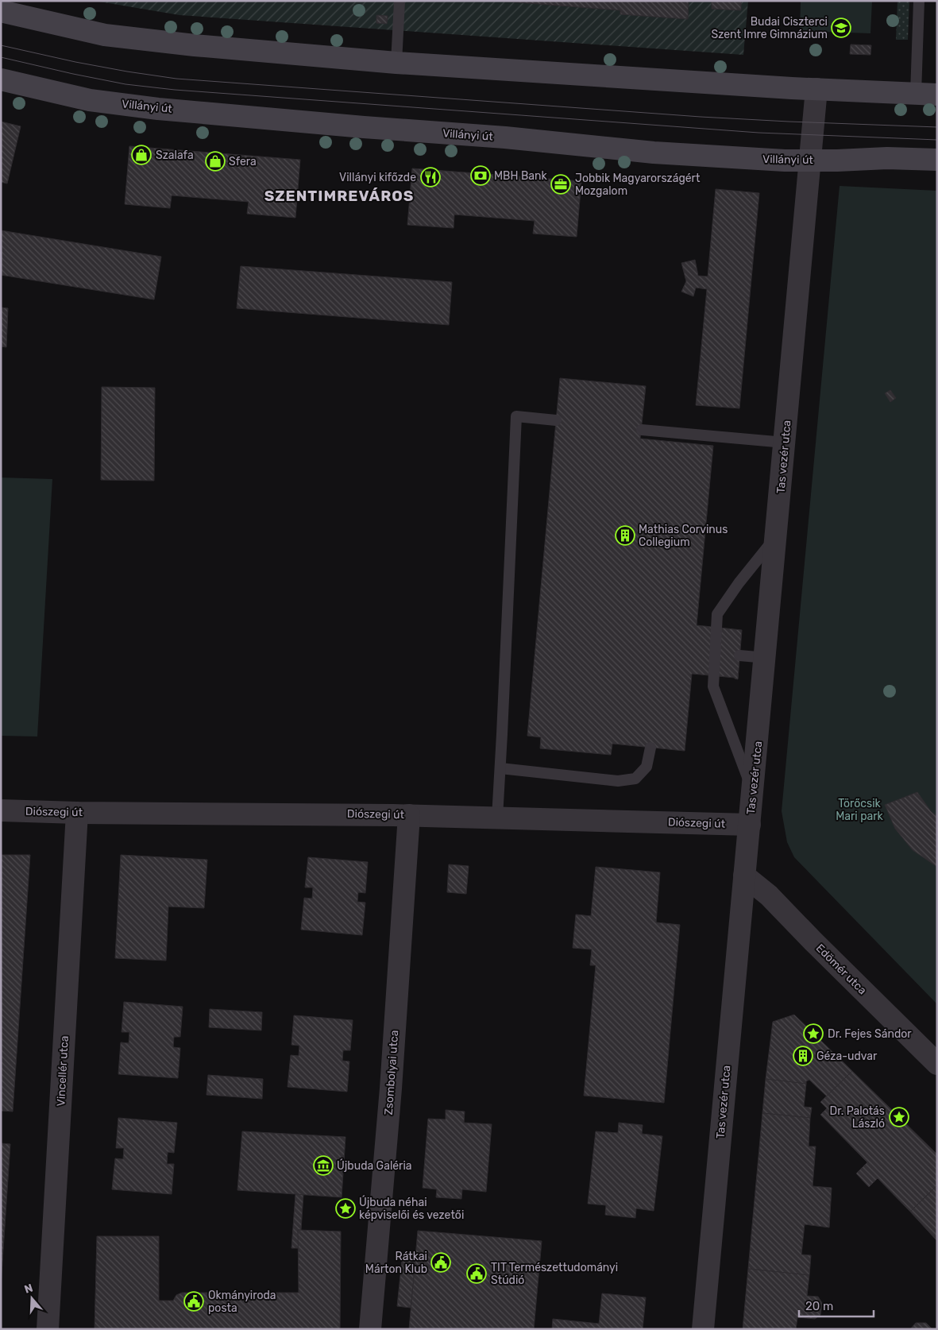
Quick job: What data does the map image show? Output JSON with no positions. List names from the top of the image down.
{
  "streets": {
    "street": [
      "Villányi út",
      "Tas vezér utca",
      "Diószegi út",
      "Edömér utca",
      "Vincellér utca",
      "Zsombolyai utca"
    ]
  },
  "crossings": [
    ["Villányi út", "Tas vezér utca"],
    ["Tas vezér utca", "Diószegi út"],
    ["Tas vezér utca", "Edömér utca"],
    ["Diószegi út", "Vincellér utca"],
    ["Diószegi út", "Zsombolyai utca"]
  ],
  "districts": ["SZENTIMREVÁROS"],
  "parks": ["Törőcsik Mari park"],
  "places": {
    "school or university": ["Budai Ciszterci Szent Imre Gimnázium"],
    "shop": ["Szalafa", "Sfera"],
    "bank": ["MBH Bank"],
    "restaurant": ["Villányi kifőzde"],
    "office": ["Jobbik Magyarországért Mozgalom"],
    "building": ["Mathias Corvinus Collegium", "Géza-udvar"],
    "place": ["Dr. Fejes Sándor", "Dr. Palotás László", "Újbuda néhai képviselői és vezetői"],
    "museum": ["Újbuda Galéria"],
    "public building": ["Rátkai Márton Klub", "TIT Természettudományi Stúdió", "Okmányiroda posta"]
  },
  "scale_bar": "20 m",
  "north": "top"
}
